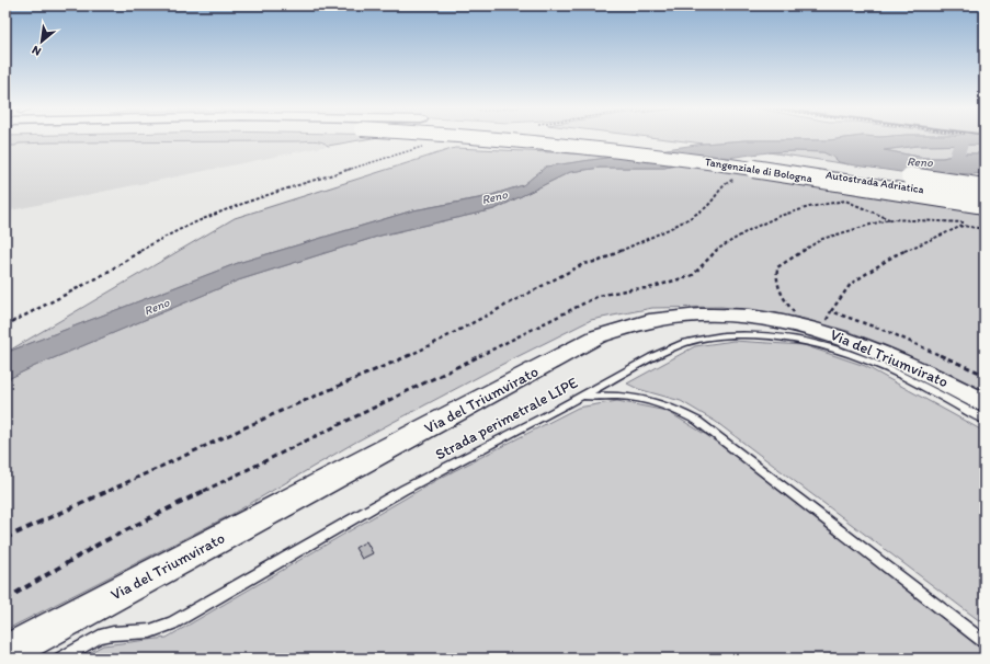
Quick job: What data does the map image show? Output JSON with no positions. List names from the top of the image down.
{
  "streets": {
    "highway": ["Tangenziale di Bologna", "Autostrada Adriatica"],
    "street": ["Via del Triumvirato"],
    "lane": ["Strada perimetrale LIPE"]
  },
  "water": ["Reno"],
  "north": "bottom left"
}
